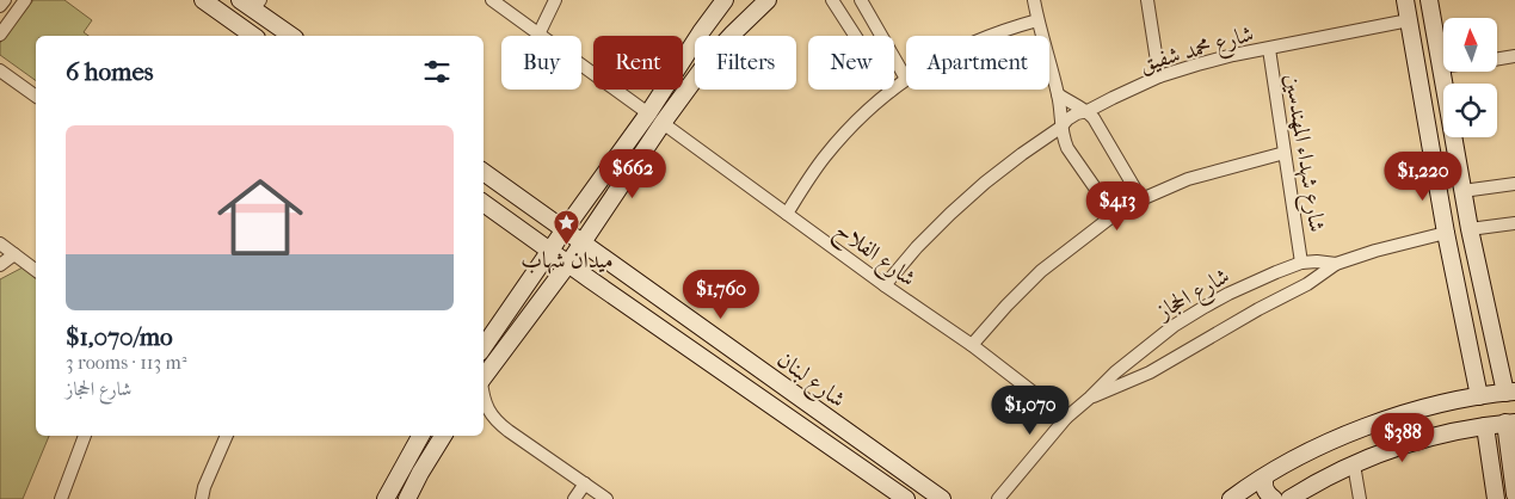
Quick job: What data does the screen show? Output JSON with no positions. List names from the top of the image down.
{
  "streets": {
    "street": [
      "شارع محمد شفيق",
      "شارع شهداء المهندسين",
      "شارع الفلاح",
      "شارع الحجاز",
      "شارع لبنان"
    ]
  },
  "crossings": [
    ["شارع محمد شفيق", "شارع شهداء المهندسين"],
    ["شارع محمد شفيق", "شارع الفلاح"],
    ["شارع شهداء المهندسين", "شارع الحجاز"],
    ["شارع الفلاح", "شارع الحجاز"]
  ],
  "places": {
    "place": ["ميدان شهاب"]
  },
  "north": "top",
  "page": {
    "chip": [
      "Buy",
      "Rent",
      "Filters",
      "New",
      "Apartment"
    ],
    "heading": "6 homes",
    "list": [
      {
        "name": "$1,070/mo",
        "note": "3 rooms · 113 m² · شارع الحجاز"
      }
    ],
    "price": [
      "$662",
      "$1,220",
      "$413",
      "$1,760",
      "$1,070",
      "$388"
    ]
  }
}
